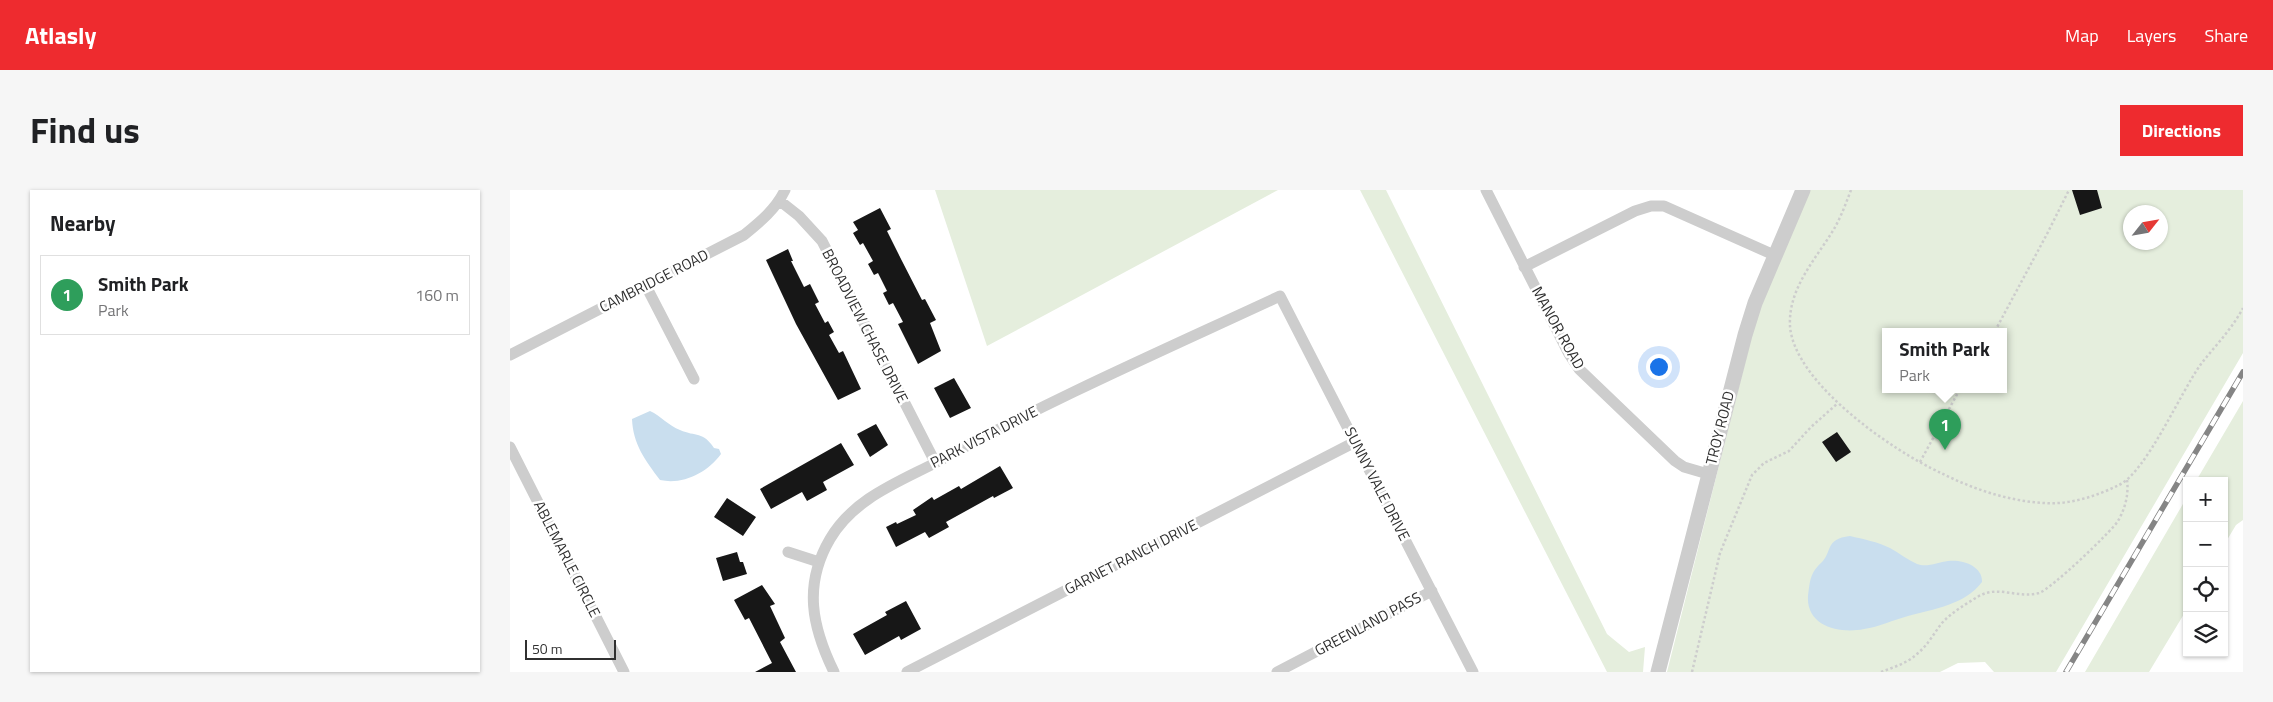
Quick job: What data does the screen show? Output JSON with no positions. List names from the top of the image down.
{
  "streets": {
    "street": [
      "CAMBRIDGE ROAD",
      "BROADVIEW CHASE DRIVE",
      "MANOR ROAD",
      "TROY ROAD",
      "PARK VISTA DRIVE",
      "SUNNY VALE DRIVE",
      "GARNET RANCH DRIVE",
      "ABLEMARLE CIRCLE",
      "GREENLAND PASS"
    ]
  },
  "crossings": [
    ["CAMBRIDGE ROAD", "BROADVIEW CHASE DRIVE"],
    ["BROADVIEW CHASE DRIVE", "PARK VISTA DRIVE"],
    ["MANOR ROAD", "TROY ROAD"],
    ["PARK VISTA DRIVE", "SUNNY VALE DRIVE"],
    ["SUNNY VALE DRIVE", "GARNET RANCH DRIVE"],
    ["SUNNY VALE DRIVE", "GREENLAND PASS"]
  ],
  "scale_bar": "50 m",
  "north": "top right",
  "page": {
    "header": "Atlasly",
    "nav": ["Map", "Layers", "Share"],
    "title": "Find us",
    "buttons": "Directions",
    "heading": "Nearby",
    "list": [
      {
        "mark": "1",
        "name": "Smith Park",
        "note": "Park",
        "value": "160 m"
      }
    ],
    "popup": ["Smith Park", "Park"],
    "pins": "1",
    "map_buttons": ["+", "−"],
    "scale": "50 m"
  }
}
